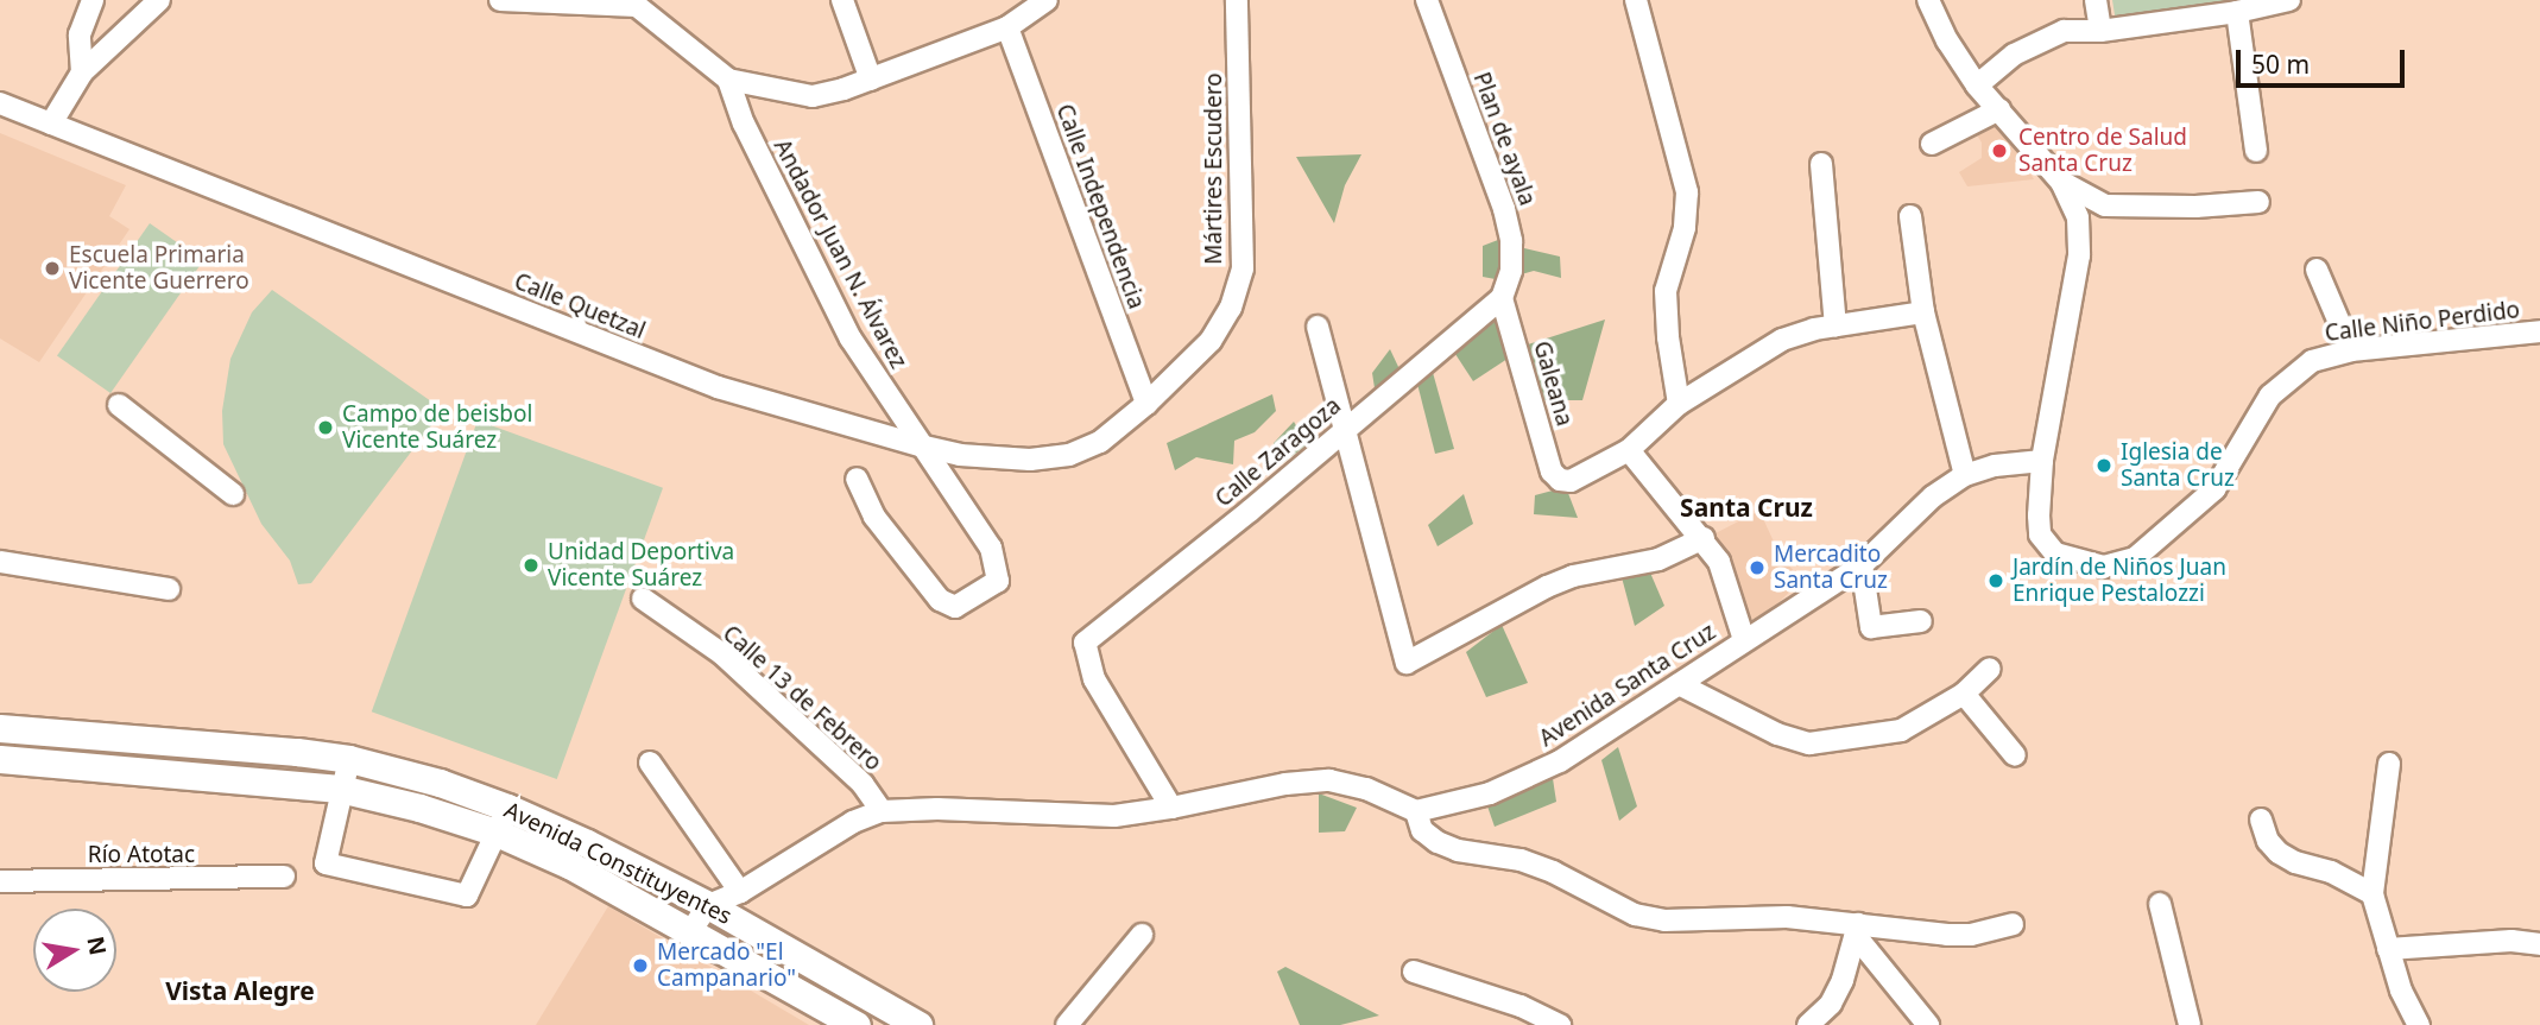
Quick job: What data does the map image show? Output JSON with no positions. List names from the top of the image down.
{
  "streets": {
    "main road": ["Avenida Constituyentes"],
    "street": [
      "Plan de ayala",
      "Mártires Escudero",
      "Calle Independencia",
      "Andador Juan N. Álvarez",
      "Calle Quetzal",
      "Calle Niño Perdido",
      "Galeana",
      "Calle Zaragoza",
      "Avenida Santa Cruz",
      "Calle 13 de Febrero",
      "Río Atotac"
    ]
  },
  "crossings": [
    ["Plan de ayala", "Galeana"],
    ["Plan de ayala", "Calle Zaragoza"],
    ["Mártires Escudero", "Calle Independencia"],
    ["Mártires Escudero", "Calle Quetzal"],
    ["Calle Independencia", "Calle Quetzal"],
    ["Andador Juan N. Álvarez", "Calle Quetzal"],
    ["Calle Niño Perdido", "Avenida Santa Cruz"],
    ["Galeana", "Calle Zaragoza"]
  ],
  "districts": ["Santa Cruz", "Vista Alegre"],
  "places": [
    "Centro de Salud Santa Cruz",
    "Escuela Primaria Vicente Guerrero",
    "Campo de beisbol Vicente Suárez",
    "Iglesia de Santa Cruz",
    "Unidad Deportiva Vicente Suárez",
    "Mercadito Santa Cruz",
    "Jardín de Niños Juan Enrique Pestalozzi",
    "Mercado \"El Campanario\""
  ],
  "scale_bar": "50 m",
  "north": "right"
}
